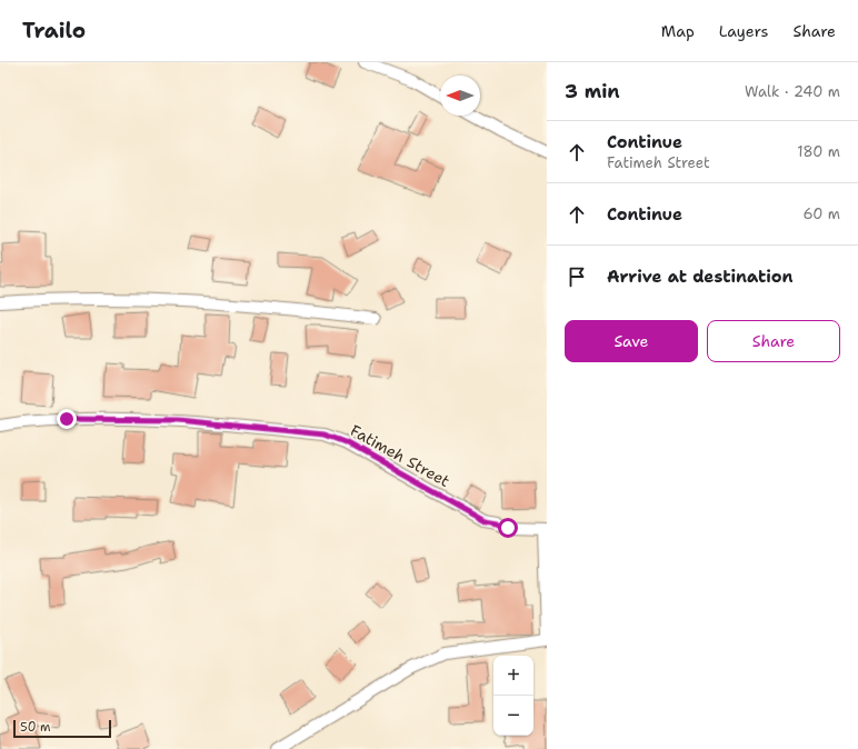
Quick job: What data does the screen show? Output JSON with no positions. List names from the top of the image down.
{
  "streets": {
    "street": ["Fatimeh Street"]
  },
  "scale_bar": "50 m",
  "north": "left",
  "page": {
    "header": "Trailo",
    "nav": ["Map", "Layers", "Share"],
    "heading": ["3 min", "Walk · 240 m"],
    "list": [
      ["Continue", "Fatimeh Street", "180 m"],
      ["Continue", "60 m"],
      "Arrive at destination"
    ],
    "buttons": ["Save", "Share"],
    "map_buttons": ["+", "−"],
    "scale": "50 m"
  }
}
